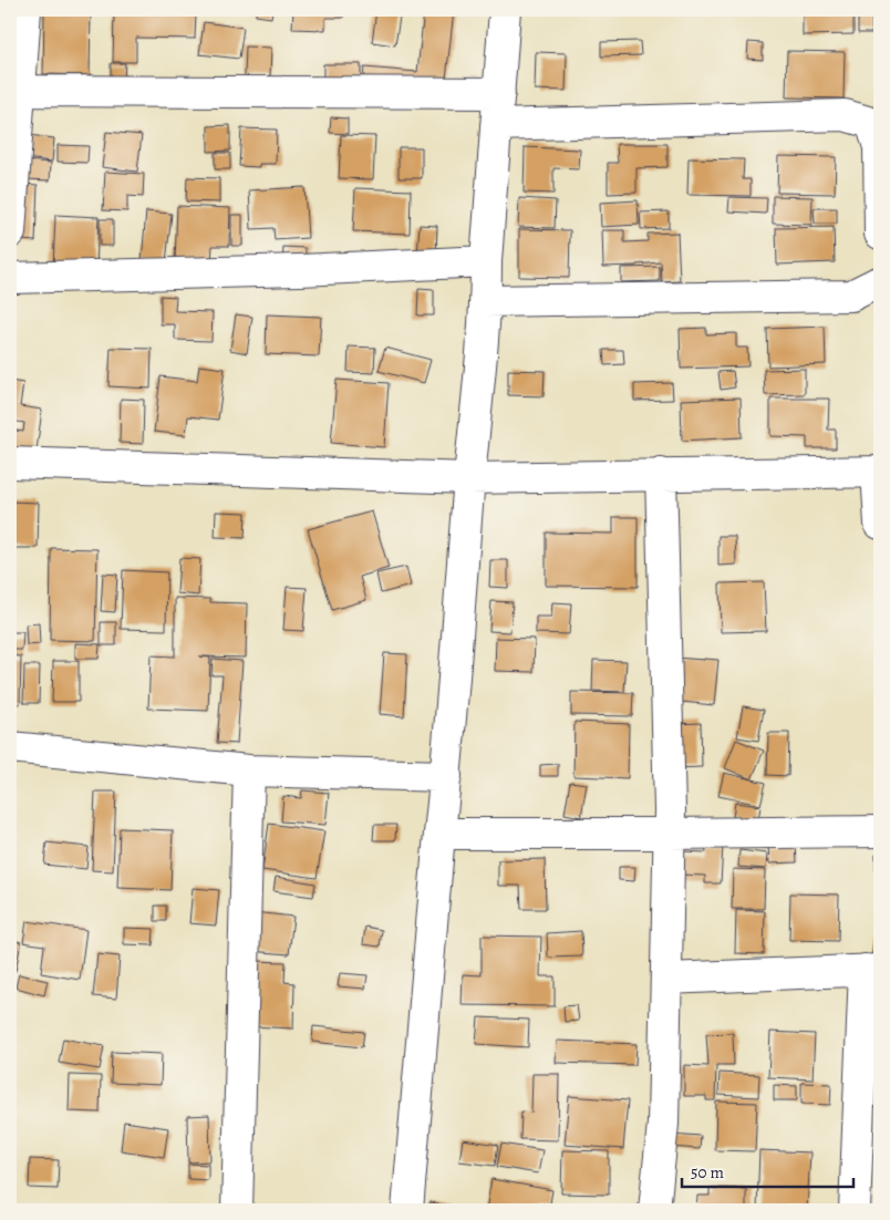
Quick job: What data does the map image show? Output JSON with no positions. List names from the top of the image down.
{
  "scale_bar": "50 m"
}
